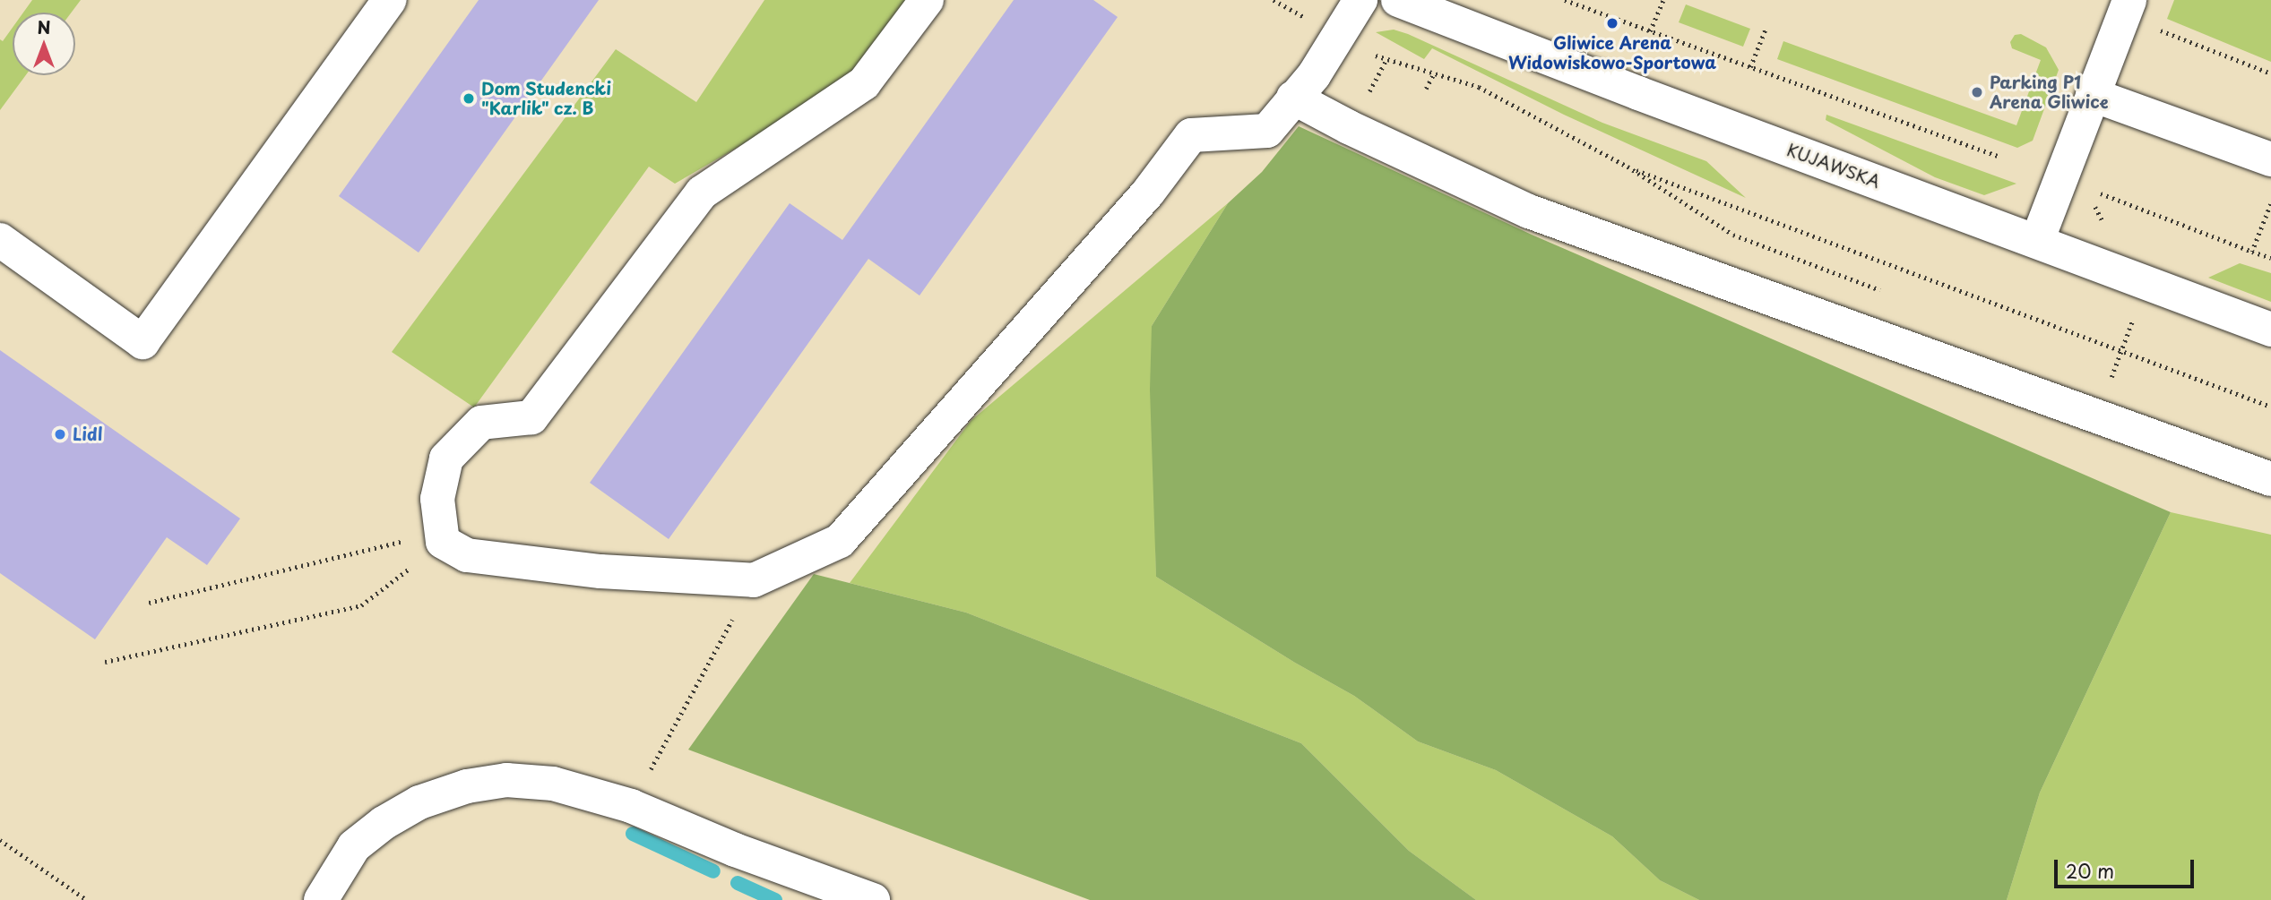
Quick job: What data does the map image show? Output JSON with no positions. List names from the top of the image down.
{
  "streets": {
    "street": ["KUJAWSKA"]
  },
  "places": [
    "Gliwice Arena Widowiskowo-Sportowa",
    "Parking P1 Arena Gliwice",
    "Dom Studencki \"Karlik\" cz. B",
    "Lidl"
  ],
  "scale_bar": "20 m",
  "north": "top"
}
